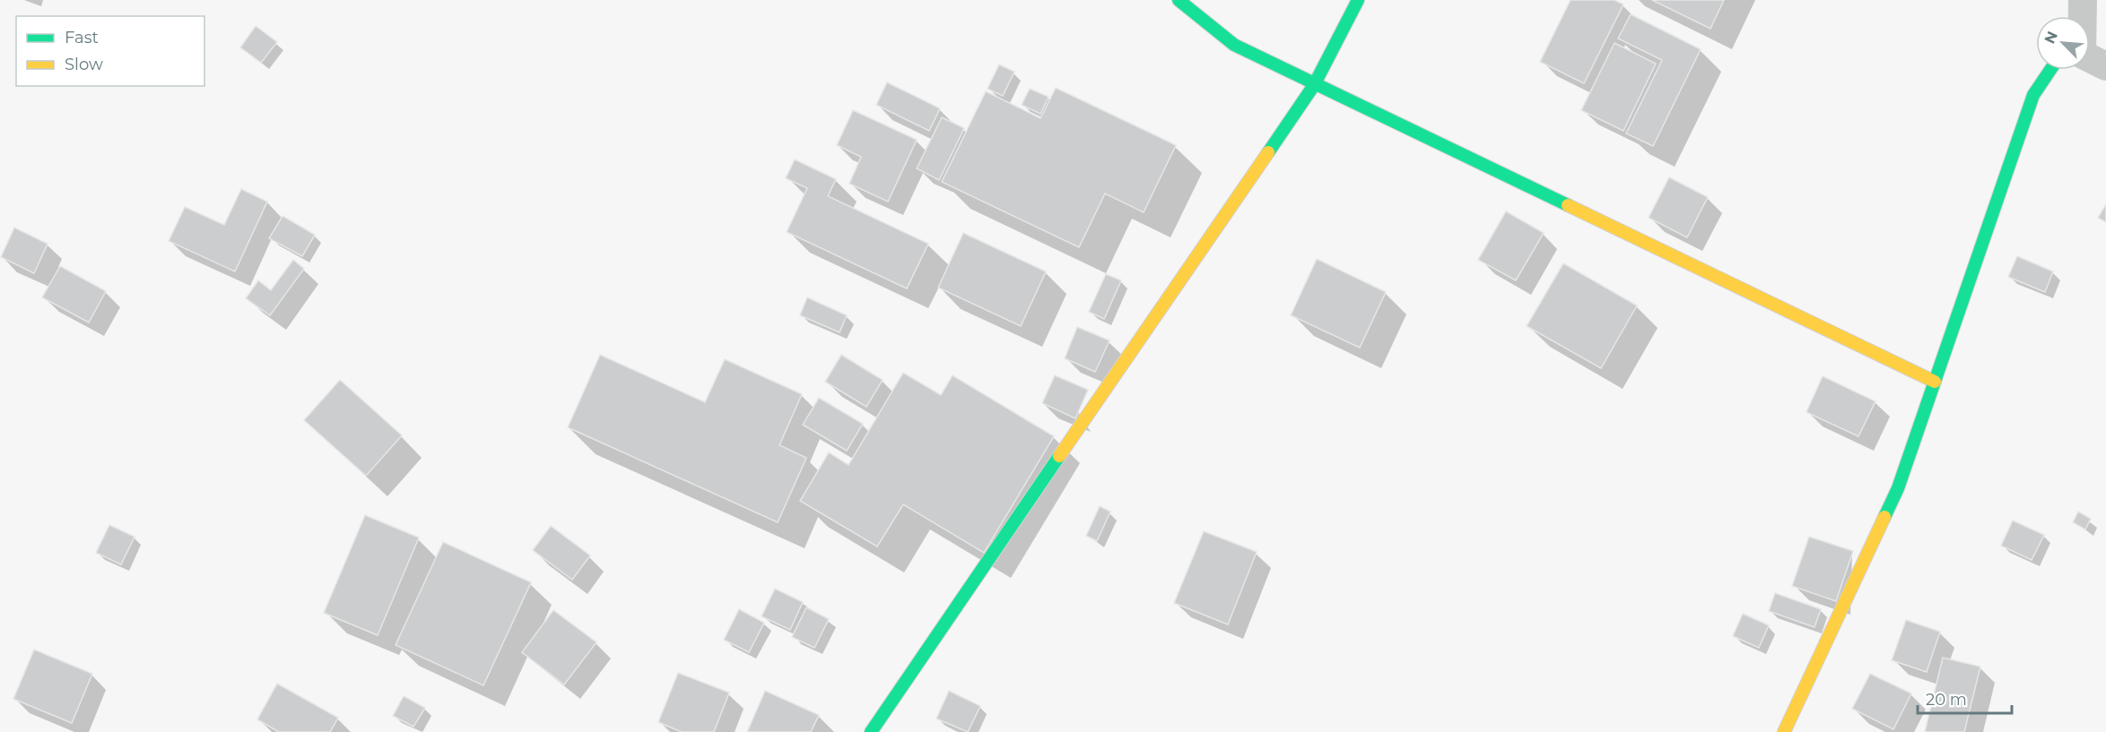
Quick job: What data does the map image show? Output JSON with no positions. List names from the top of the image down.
{
  "legend": ["Fast", "Slow"],
  "scale_bar": "20 m",
  "north": "top left"
}
